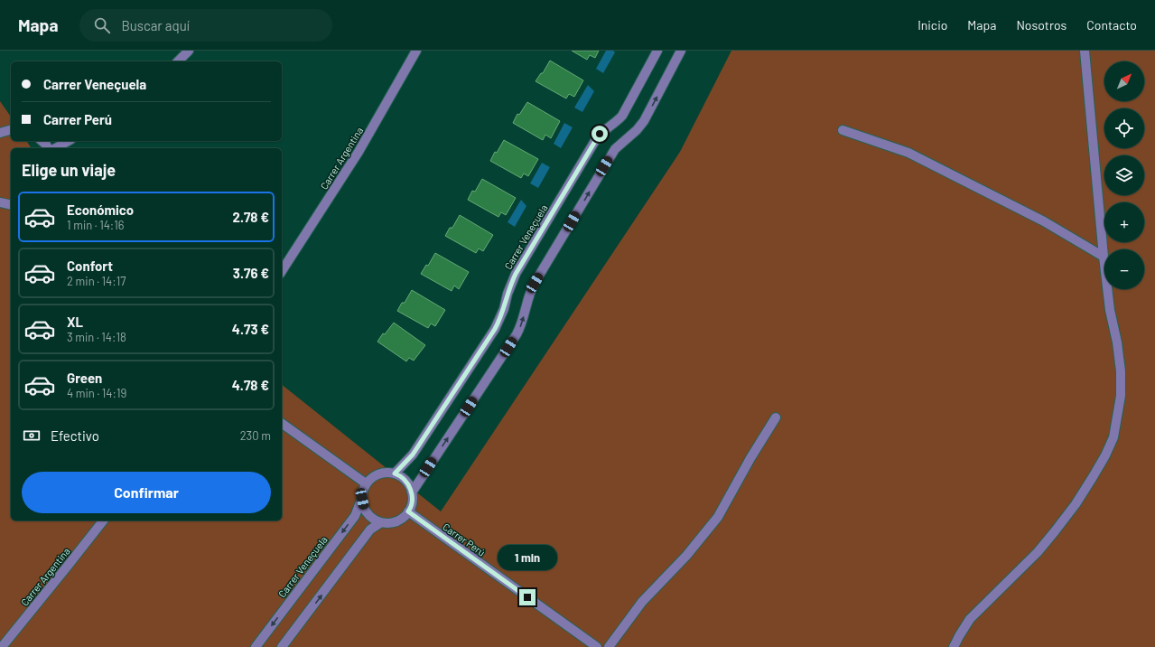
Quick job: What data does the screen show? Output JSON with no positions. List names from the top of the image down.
{
  "streets": {
    "street": ["Carrer Argentina", "Carrer Veneçuela", "Carrer Perú"]
  },
  "crossings": [
    ["Carrer Veneçuela", "Carrer Perú"]
  ],
  "north": "top right",
  "page": {
    "header": "Mapa",
    "search": "Buscar aquí",
    "nav": [
      "Inicio",
      "Mapa",
      "Nosotros",
      "Contacto"
    ],
    "map_buttons": ["+", "−"],
    "banner": ["Carrer Veneçuela", "Carrer Perú"],
    "heading": "Elige un viaje",
    "list": [
      {
        "name": "Económico",
        "note": "1 min · 14:16",
        "value": "2.78 €"
      },
      {
        "name": "Confort",
        "note": "2 min · 14:17",
        "value": "3.76 €"
      },
      {
        "name": "XL",
        "note": "3 min · 14:18",
        "value": "4.73 €"
      },
      {
        "name": "Green",
        "note": "4 min · 14:19",
        "value": "4.78 €"
      }
    ],
    "pay": ["Efectivo", "230 m"],
    "buttons": "Confirmar",
    "bubble": "1 min"
  }
}
